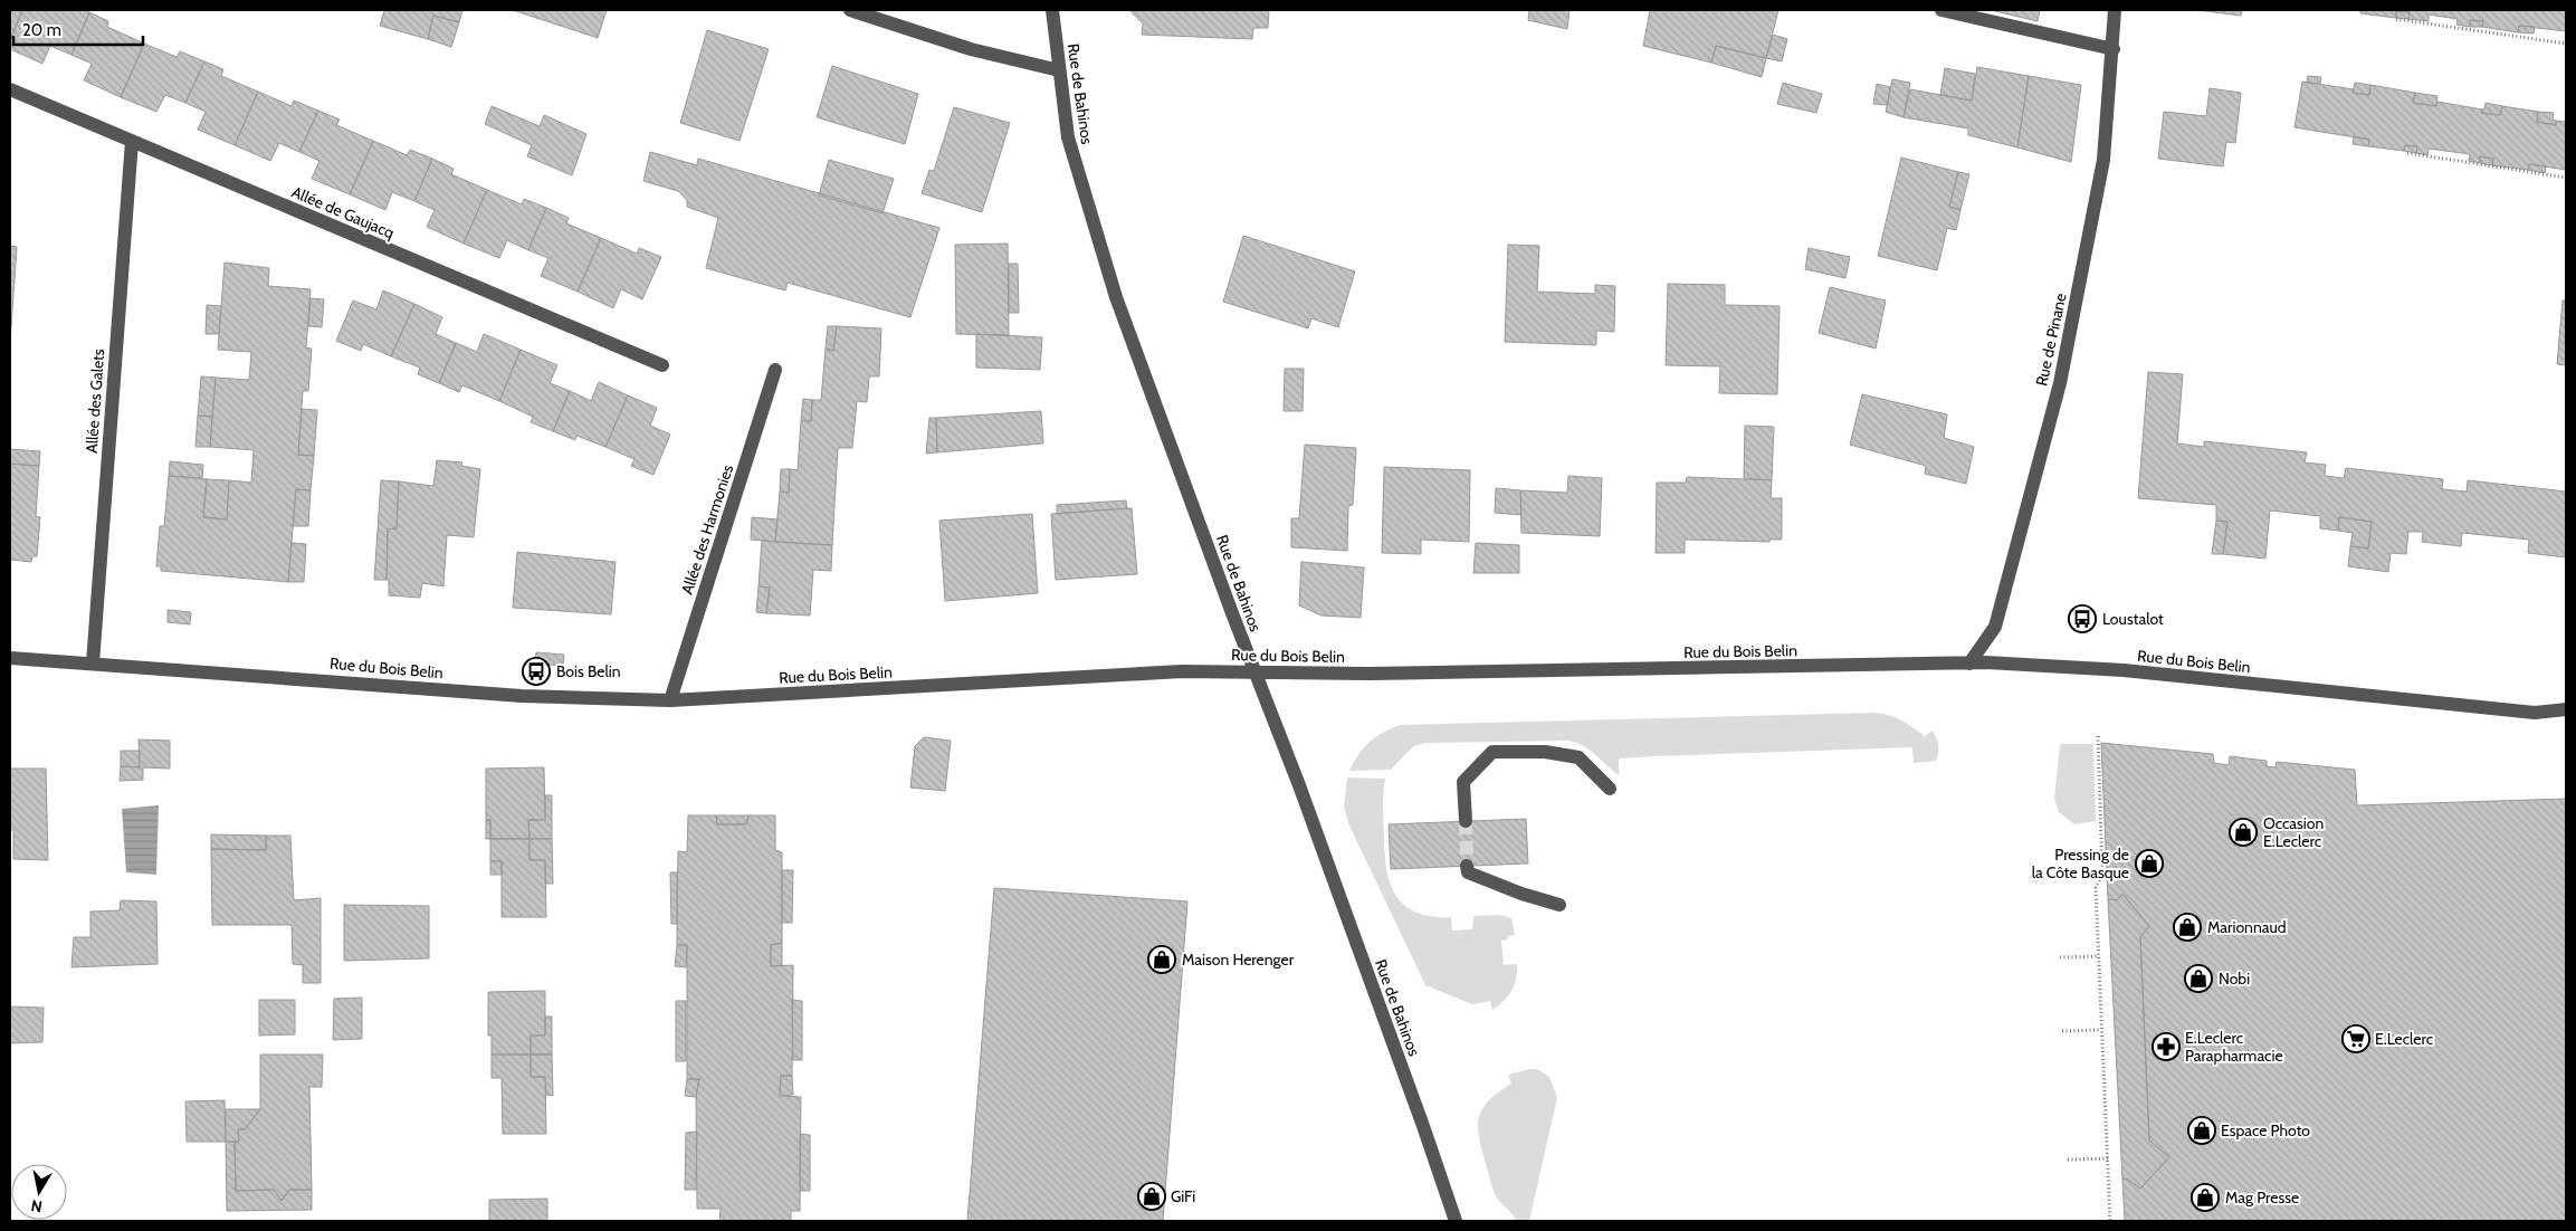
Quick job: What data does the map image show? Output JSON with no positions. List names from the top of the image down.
{
  "streets": {
    "street": [
      "Rue de Bahinos",
      "Allée de Gaujacq",
      "Rue de Pinane",
      "Allée des Galets",
      "Allée des Harmonies",
      "Rue du Bois Belin"
    ]
  },
  "crossings": [
    ["Rue de Bahinos", "Rue du Bois Belin"],
    ["Allée de Gaujacq", "Allée des Galets"],
    ["Rue de Pinane", "Rue du Bois Belin"],
    ["Allée des Galets", "Rue du Bois Belin"],
    ["Allée des Harmonies", "Rue du Bois Belin"]
  ],
  "places": {
    "bus stop": ["Loustalot", "Bois Belin"],
    "shop": [
      "Occasion E.Leclerc",
      "Pressing de la Côte Basque",
      "Marionnaud",
      "Maison Herenger",
      "Nobi",
      "Espace Photo",
      "GiFi",
      "Mag Presse"
    ],
    "supermarket": ["E.Leclerc"],
    "pharmacy": ["E.Leclerc Parapharmacie"]
  },
  "scale_bar": "20 m",
  "north": "bottom"
}
